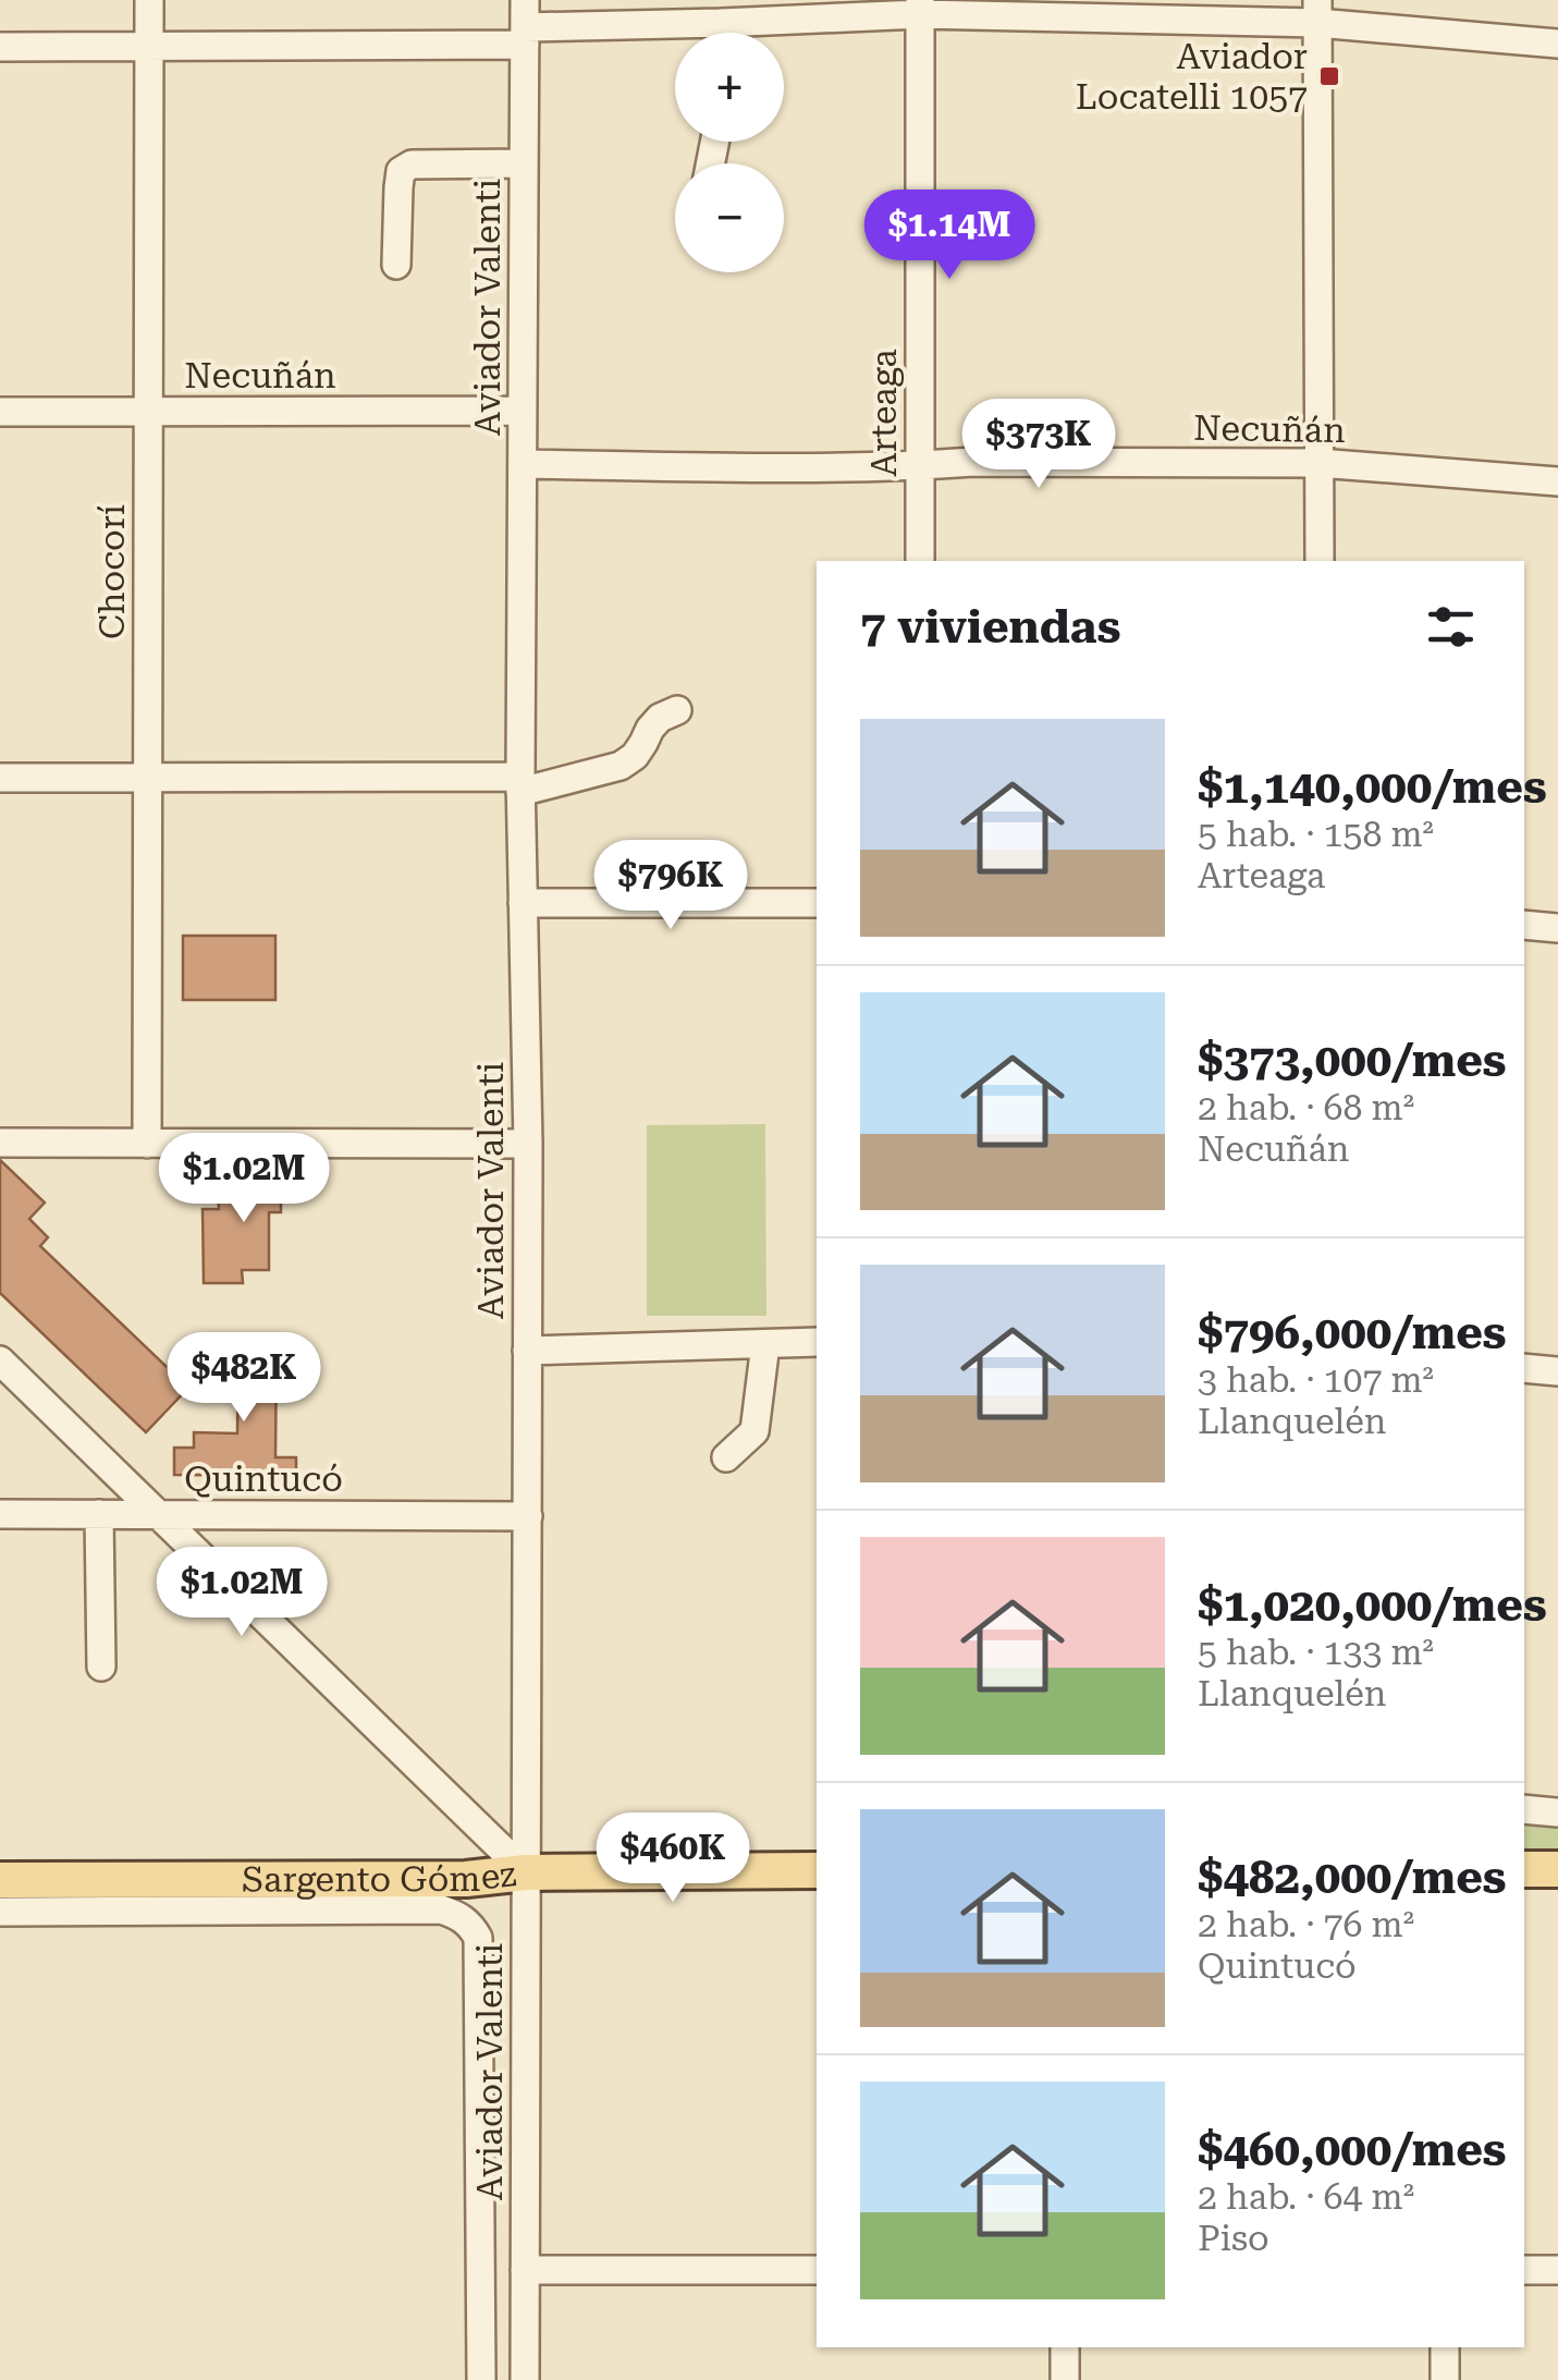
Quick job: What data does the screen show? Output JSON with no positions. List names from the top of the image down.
{
  "streets": {
    "main road": ["Sargento Gómez"],
    "street": [
      "Aviador Valenti",
      "Necuñán",
      "Arteaga",
      "Chocorí",
      "Quintucó"
    ]
  },
  "crossings": [
    ["Aviador Valenti", "Necuñán"],
    ["Aviador Valenti", "Quintucó"],
    ["Aviador Valenti", "Sargento Gómez"],
    ["Necuñán", "Arteaga"],
    ["Necuñán", "Chocorí"]
  ],
  "places": {
    "transit": ["Aviador Locatelli 1057"]
  },
  "page": {
    "map_buttons": ["+", "−"],
    "price": [
      "$1.14M",
      "$373K",
      "$796K",
      "$1.02M",
      "$482K",
      "$1.02M",
      "$460K"
    ],
    "heading": "7 viviendas",
    "list": [
      {
        "name": "$1,140,000/mes",
        "note": "5 hab. · 158 m² · Arteaga"
      },
      {
        "name": "$373,000/mes",
        "note": "2 hab. · 68 m² · Necuñán"
      },
      {
        "name": "$796,000/mes",
        "note": "3 hab. · 107 m² · Llanquelén"
      },
      {
        "name": "$1,020,000/mes",
        "note": "5 hab. · 133 m² · Llanquelén"
      },
      {
        "name": "$482,000/mes",
        "note": "2 hab. · 76 m² · Quintucó"
      },
      {
        "name": "$460,000/mes",
        "note": "2 hab. · 64 m² · Piso"
      }
    ]
  }
}
